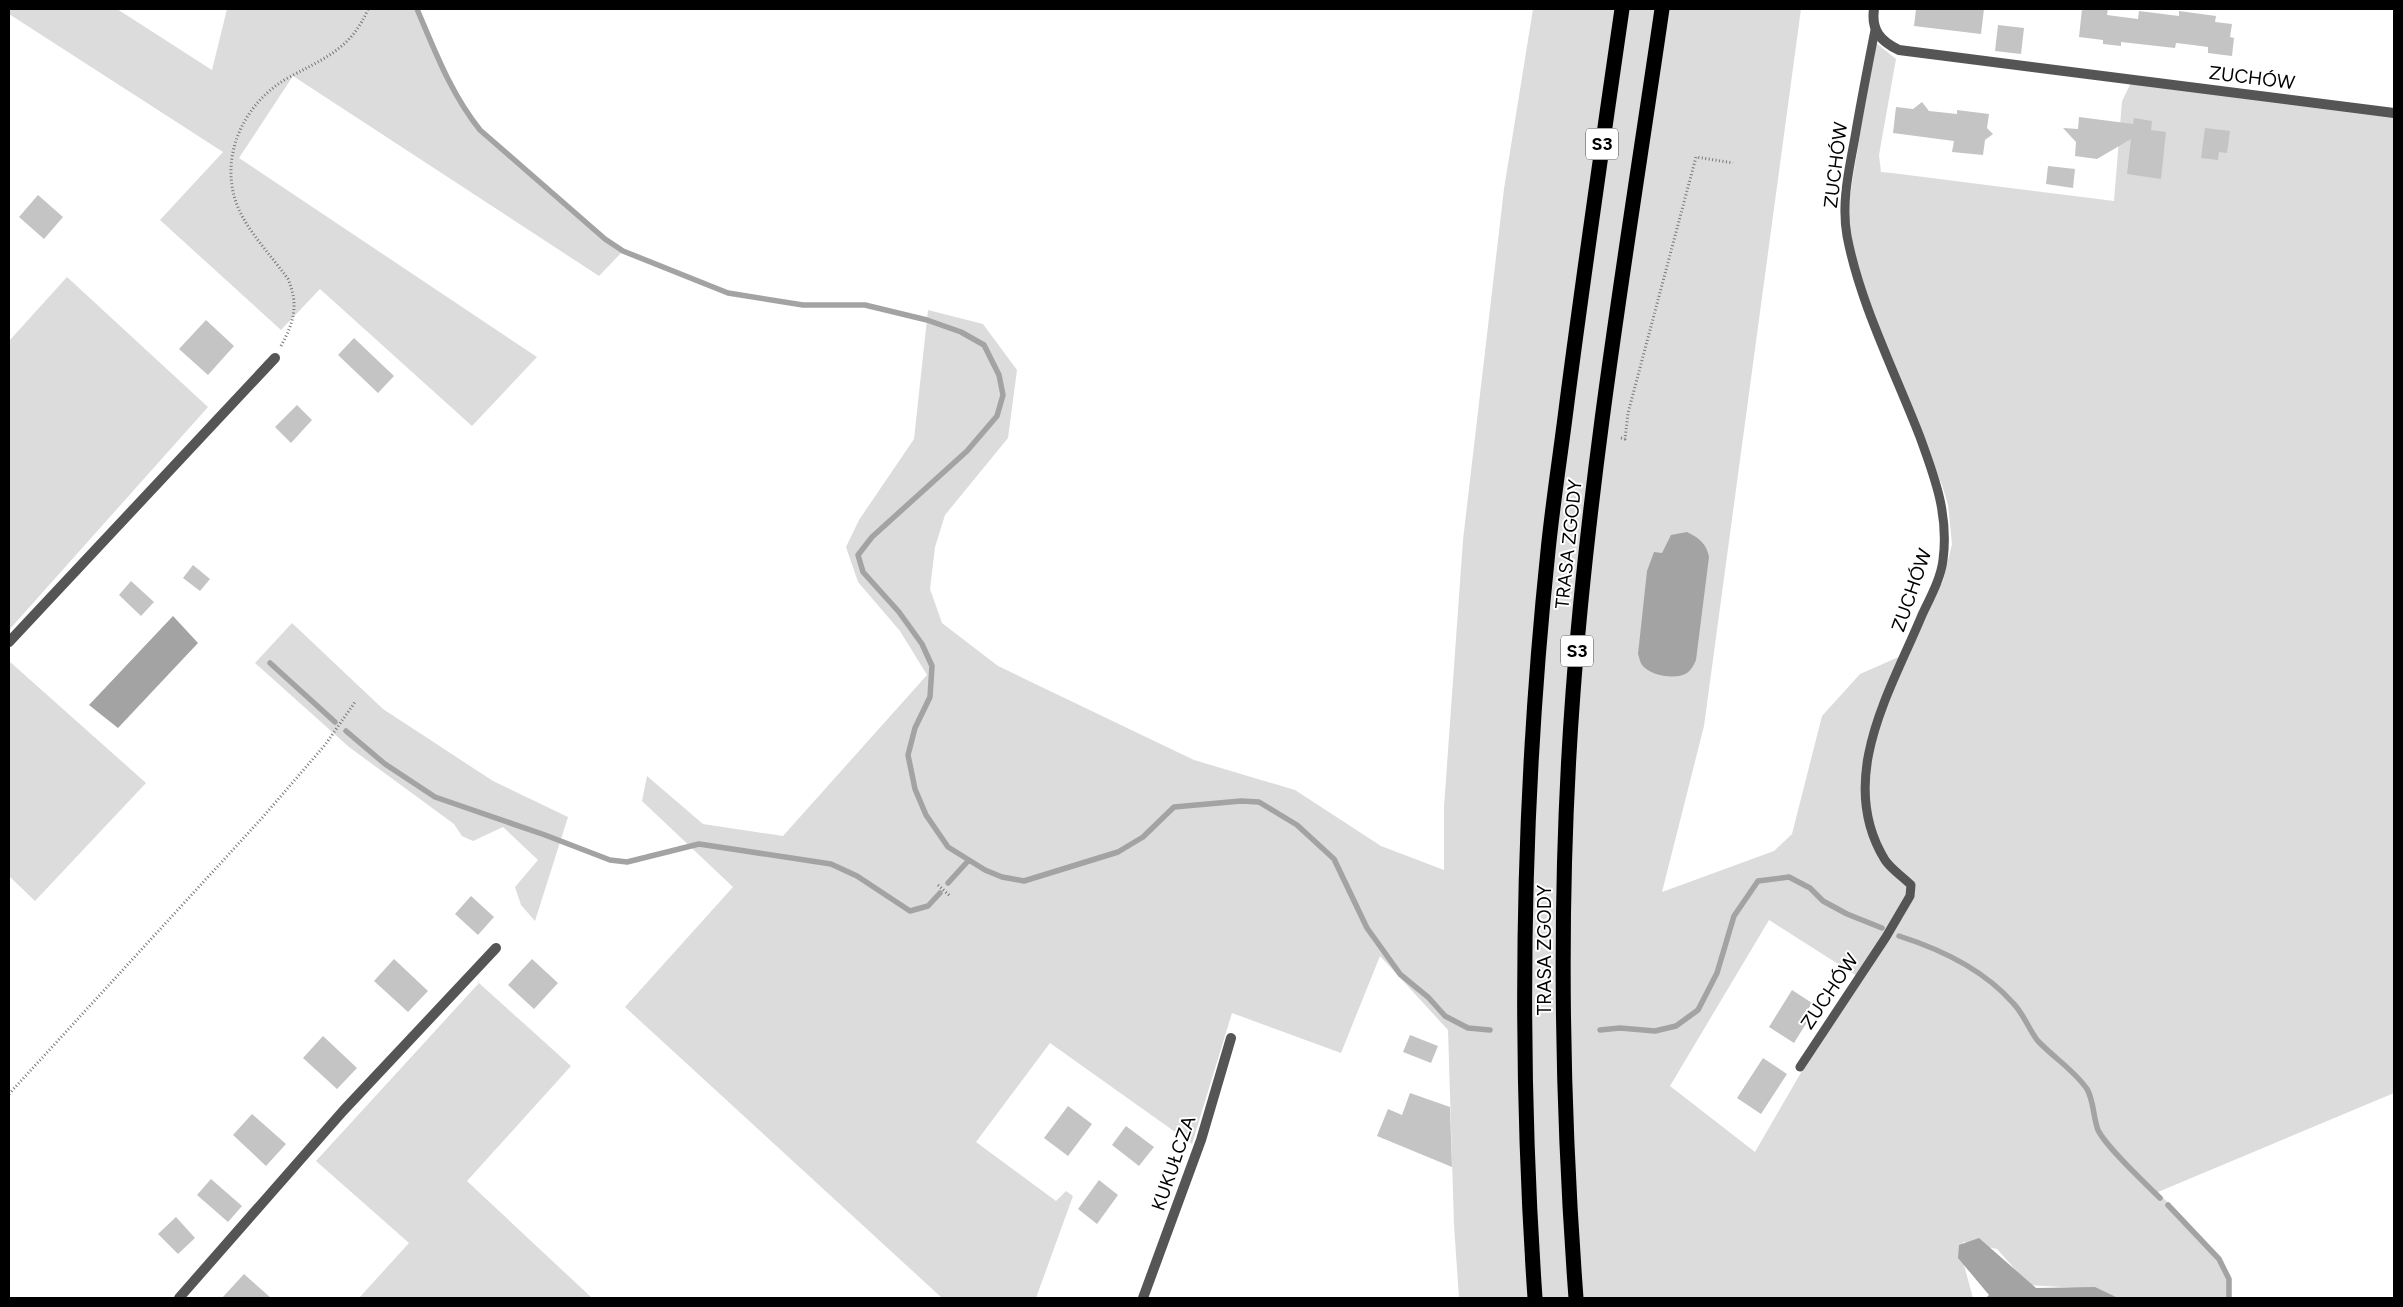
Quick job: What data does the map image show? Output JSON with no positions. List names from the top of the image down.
{
  "streets": {
    "highway": ["S3", "TRASA ZGODY"],
    "street": ["ZUCHÓW", "KUKUŁCZA"]
  }
}
